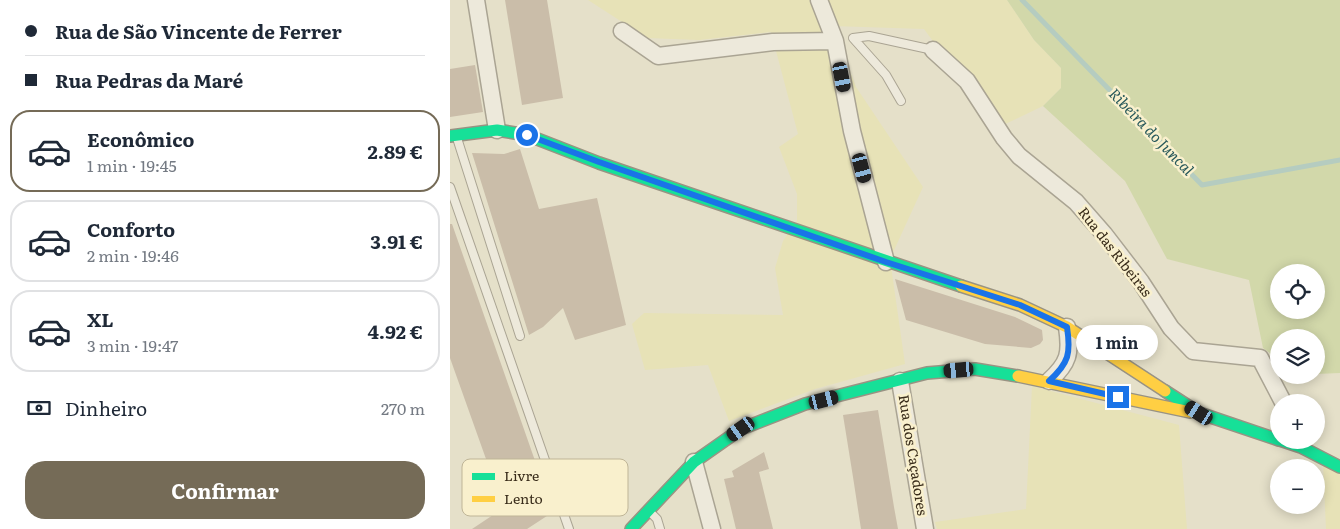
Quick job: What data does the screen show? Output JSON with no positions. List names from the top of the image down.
{
  "streets": {
    "street": ["Rua das Ribeiras", "Rua dos Caçadores"]
  },
  "water": ["Ribeira do Juncal"],
  "legend": ["Livre", "Lento"],
  "page": {
    "banner": ["Rua de São Vincente de Ferrer", "Rua Pedras da Maré"],
    "list": [
      {
        "name": "Econômico",
        "note": "1 min · 19:45",
        "value": "2.89 €"
      },
      {
        "name": "Conforto",
        "note": "2 min · 19:46",
        "value": "3.91 €"
      },
      {
        "name": "XL",
        "note": "3 min · 19:47",
        "value": "4.92 €"
      }
    ],
    "map_buttons": ["+", "−"],
    "bubble": "1 min",
    "pay": ["Dinheiro", "270 m"],
    "buttons": "Confirmar"
  }
}
